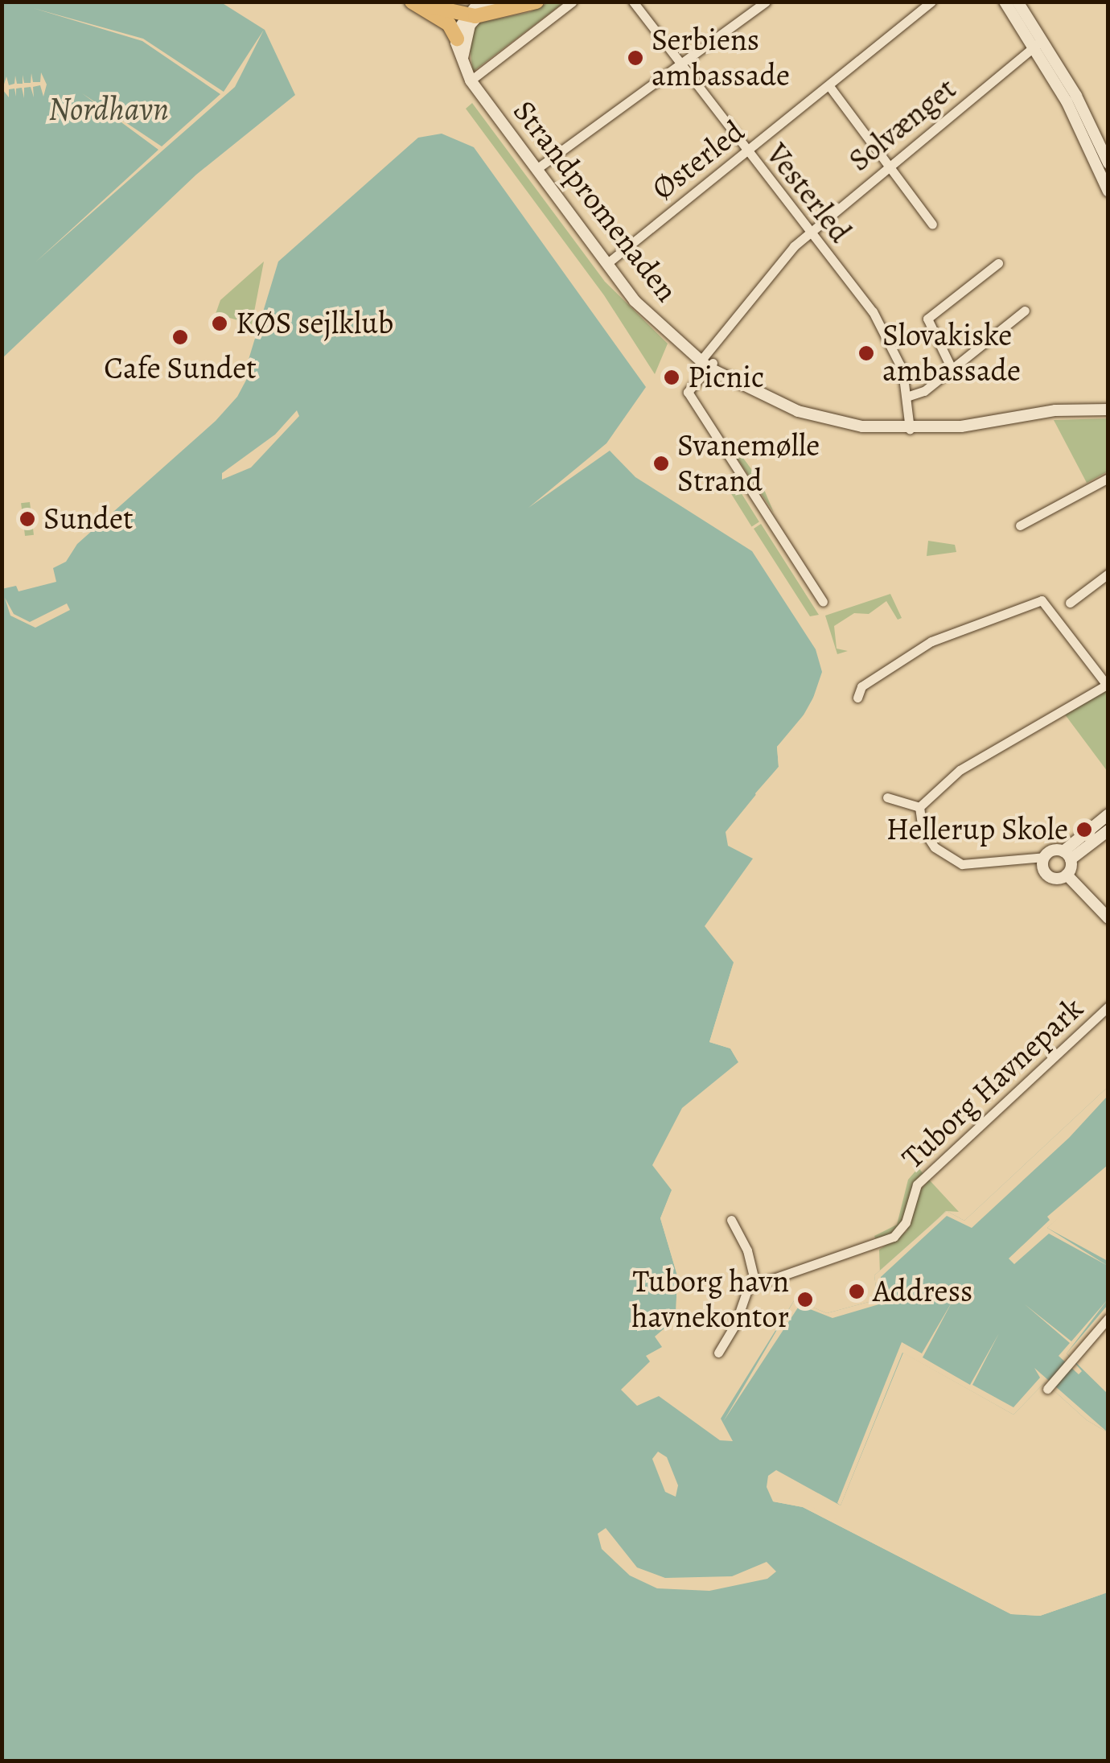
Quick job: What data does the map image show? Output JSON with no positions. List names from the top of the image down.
{
  "streets": {
    "street": [
      "Solvænget",
      "Østerled",
      "Vesterled",
      "Strandpromenaden",
      "Tuborg Havnepark"
    ]
  },
  "crossings": [
    ["Solvænget", "Vesterled"],
    ["Solvænget", "Strandpromenaden"],
    ["Østerled", "Vesterled"],
    ["Østerled", "Strandpromenaden"],
    ["Vesterled", "Strandpromenaden"]
  ],
  "water": ["Nordhavn"],
  "places": [
    "Serbiens ambassade",
    "KØS sejlklub",
    "Cafe Sundet",
    "Slovakiske ambassade",
    "Picnic",
    "Svanemølle Strand",
    "Sundet",
    "Hellerup Skole",
    "Address",
    "Tuborg havn havnekontor"
  ]
}
